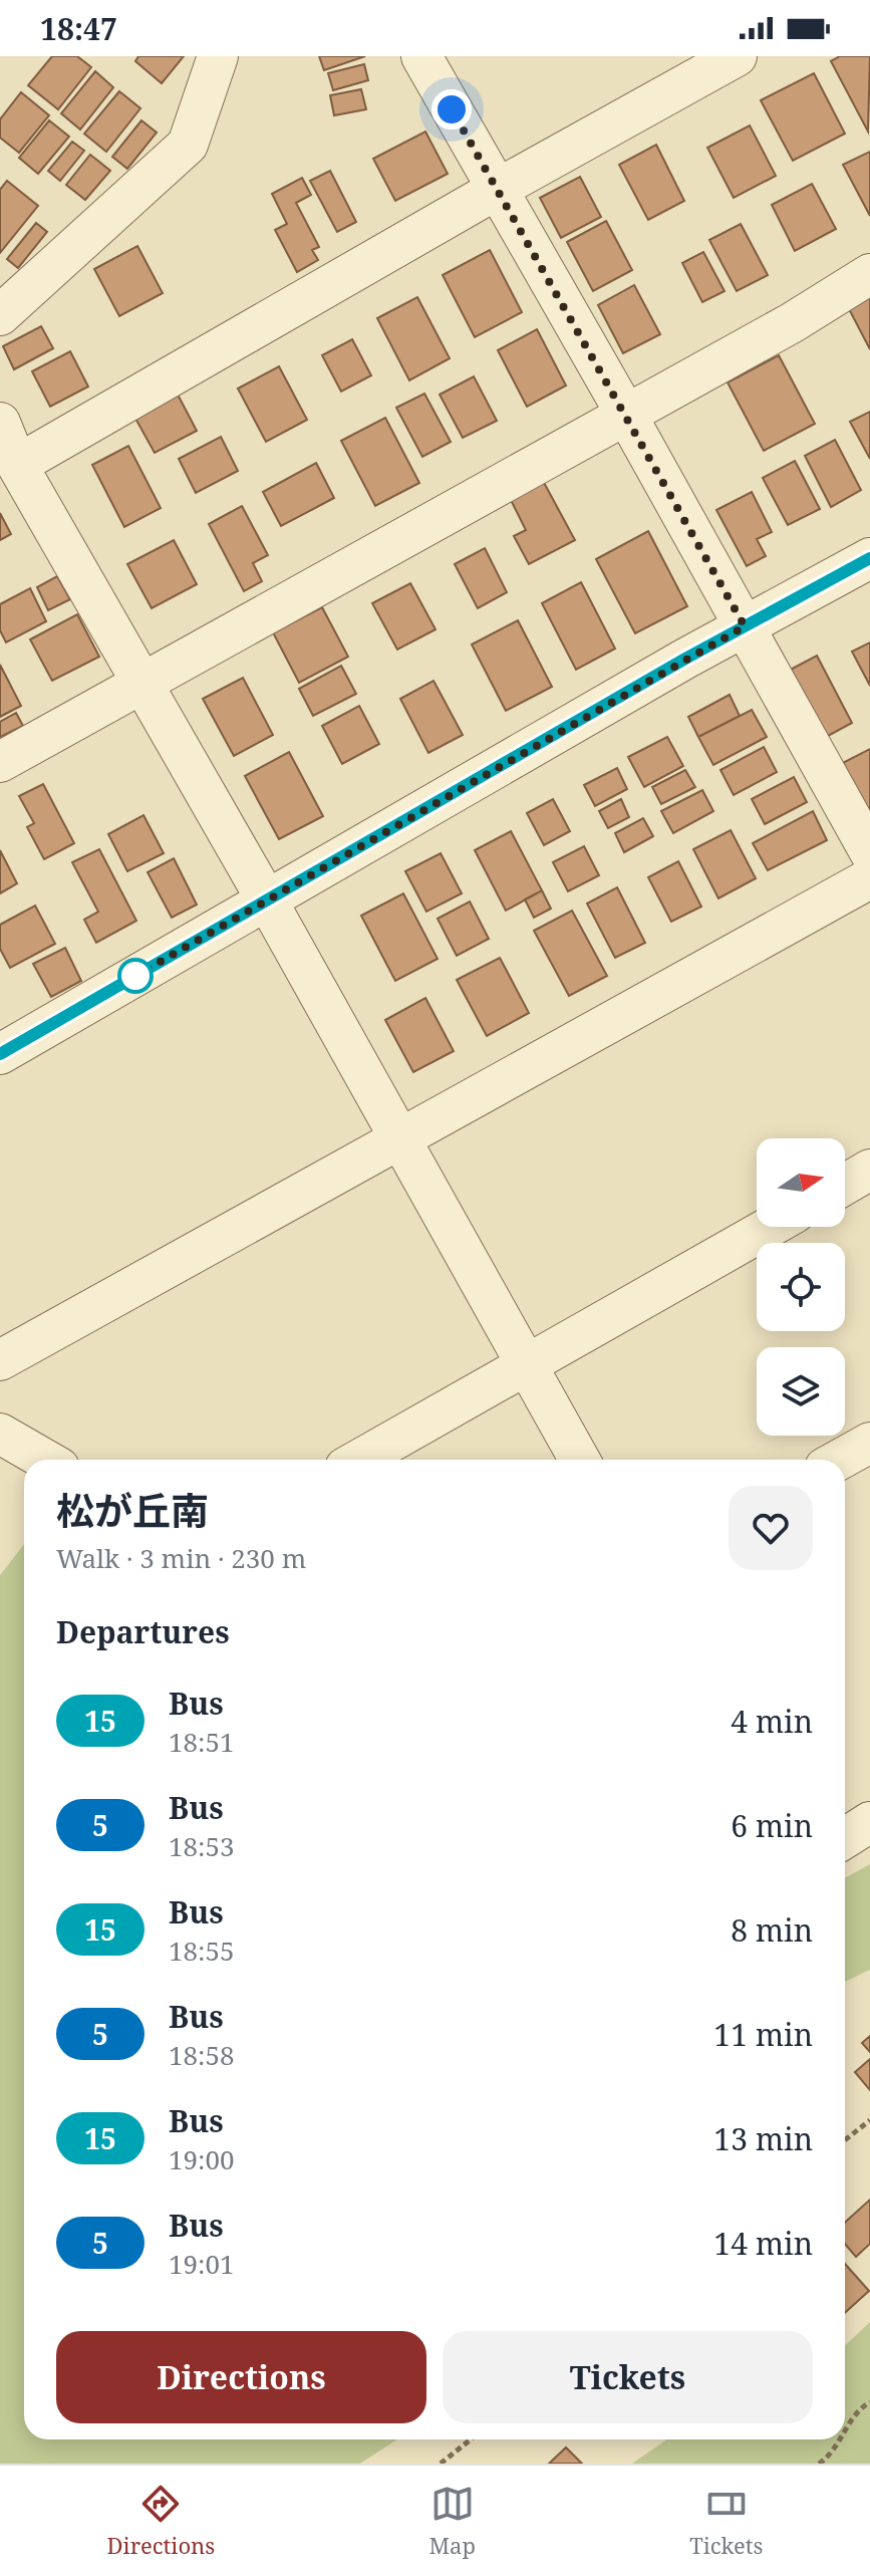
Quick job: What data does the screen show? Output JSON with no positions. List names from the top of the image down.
{
  "lines": ["bus line 15"],
  "north": "right",
  "page": {
    "status": "18:47",
    "heading": [
      ["松が丘南", "Walk · 3 min · 230 m"],
      "Departures"
    ],
    "list": [
      {
        "mark": "15",
        "name": "Bus",
        "note": "18:51",
        "value": "4 min"
      },
      {
        "mark": "5",
        "name": "Bus",
        "note": "18:53",
        "value": "6 min"
      },
      {
        "mark": "15",
        "name": "Bus",
        "note": "18:55",
        "value": "8 min"
      },
      {
        "mark": "5",
        "name": "Bus",
        "note": "18:58",
        "value": "11 min"
      },
      {
        "mark": "15",
        "name": "Bus",
        "note": "19:00",
        "value": "13 min"
      },
      {
        "mark": "5",
        "name": "Bus",
        "note": "19:01",
        "value": "14 min"
      }
    ],
    "buttons": ["Directions", "Tickets"],
    "tabs": ["Directions", "Map", "Tickets"]
  }
}
